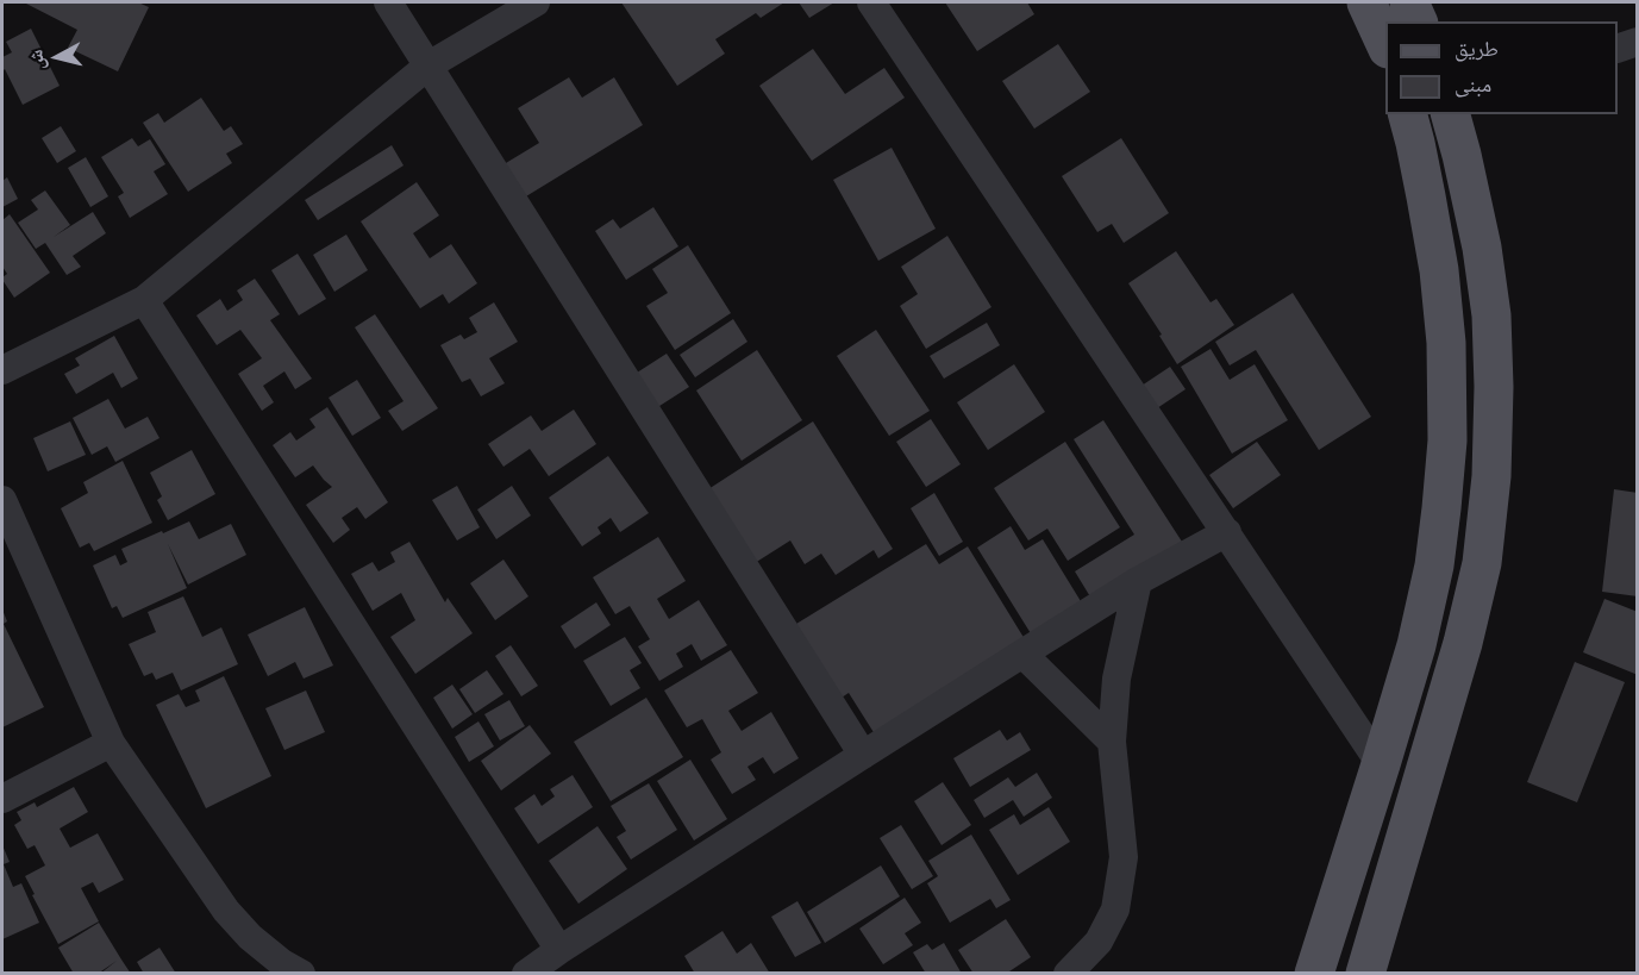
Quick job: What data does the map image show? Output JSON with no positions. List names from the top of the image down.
{
  "legend": ["طريق", "مبنى"],
  "north": "left"
}
